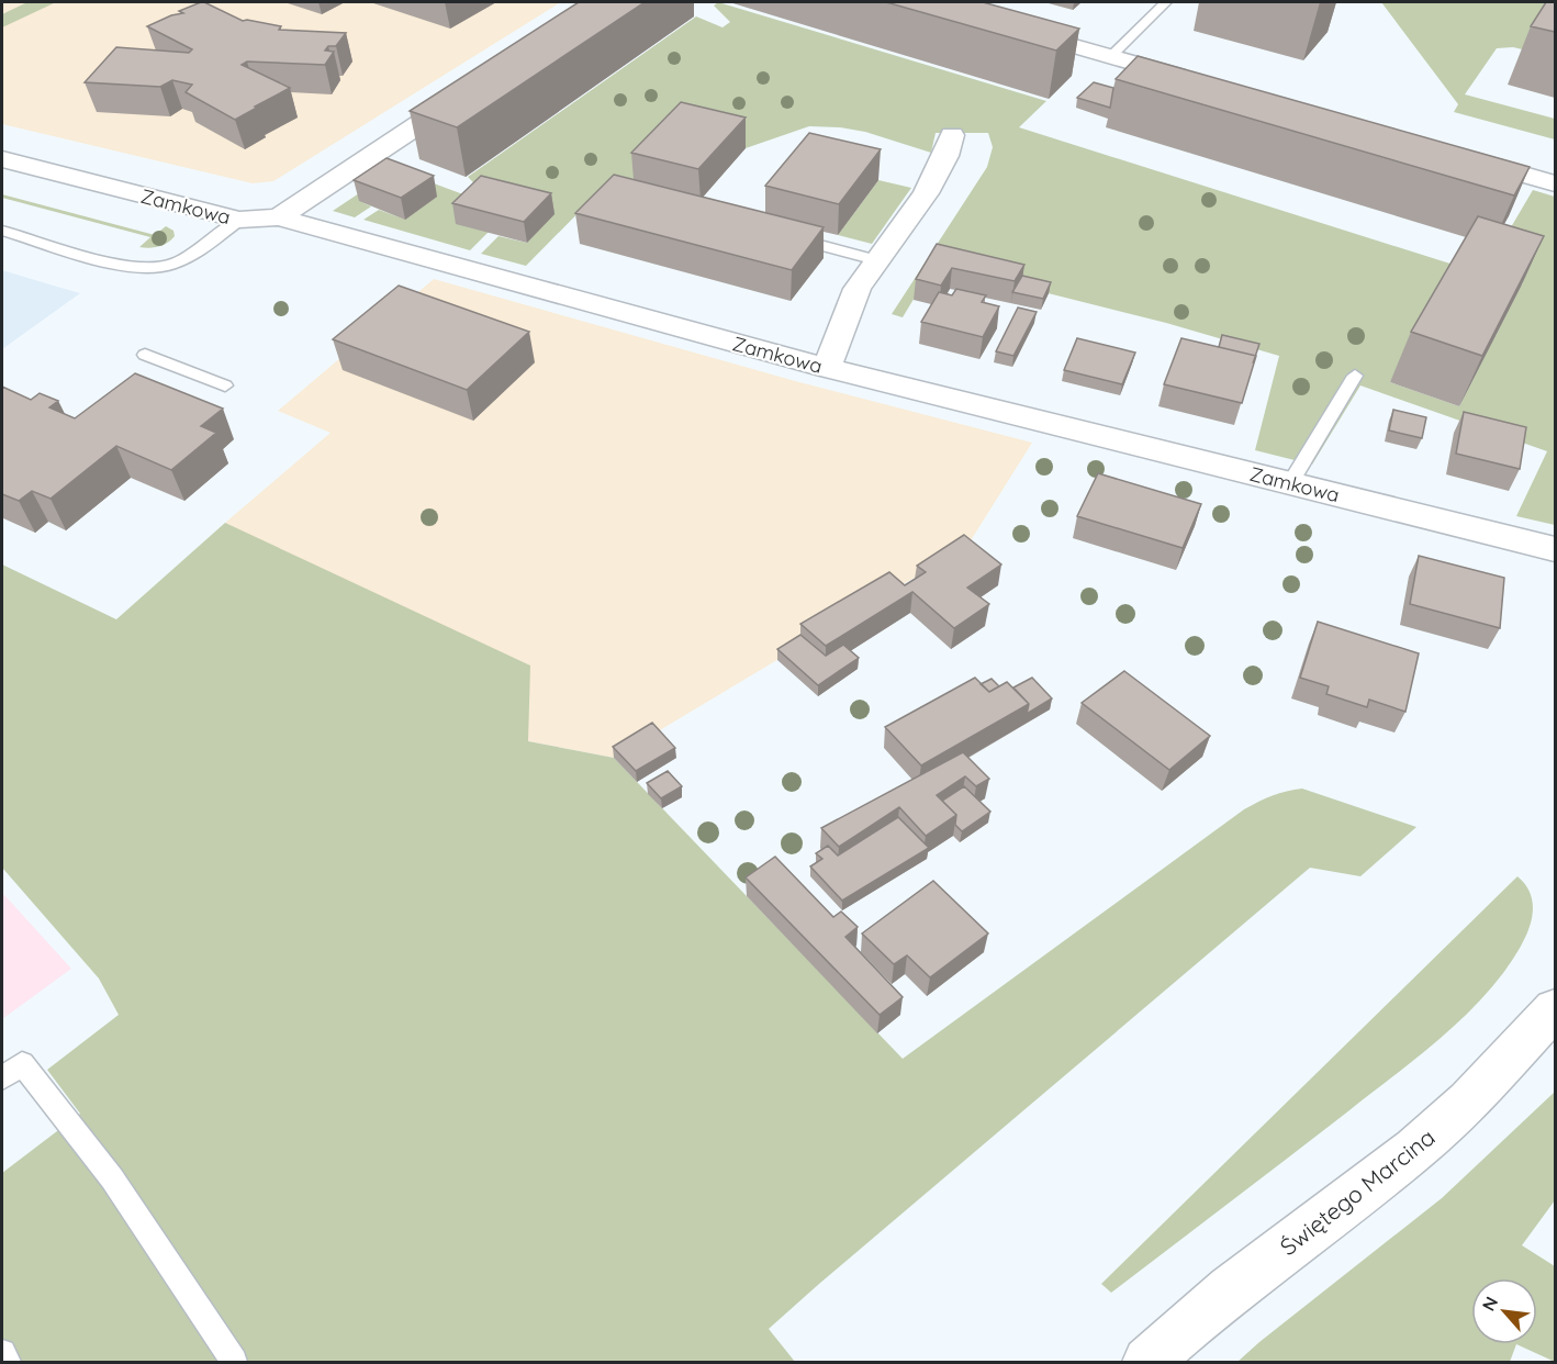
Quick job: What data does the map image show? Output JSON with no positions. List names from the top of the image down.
{
  "streets": {
    "street": ["Zamkowa", "Świętego Marcina"]
  },
  "north": "top left"
}
